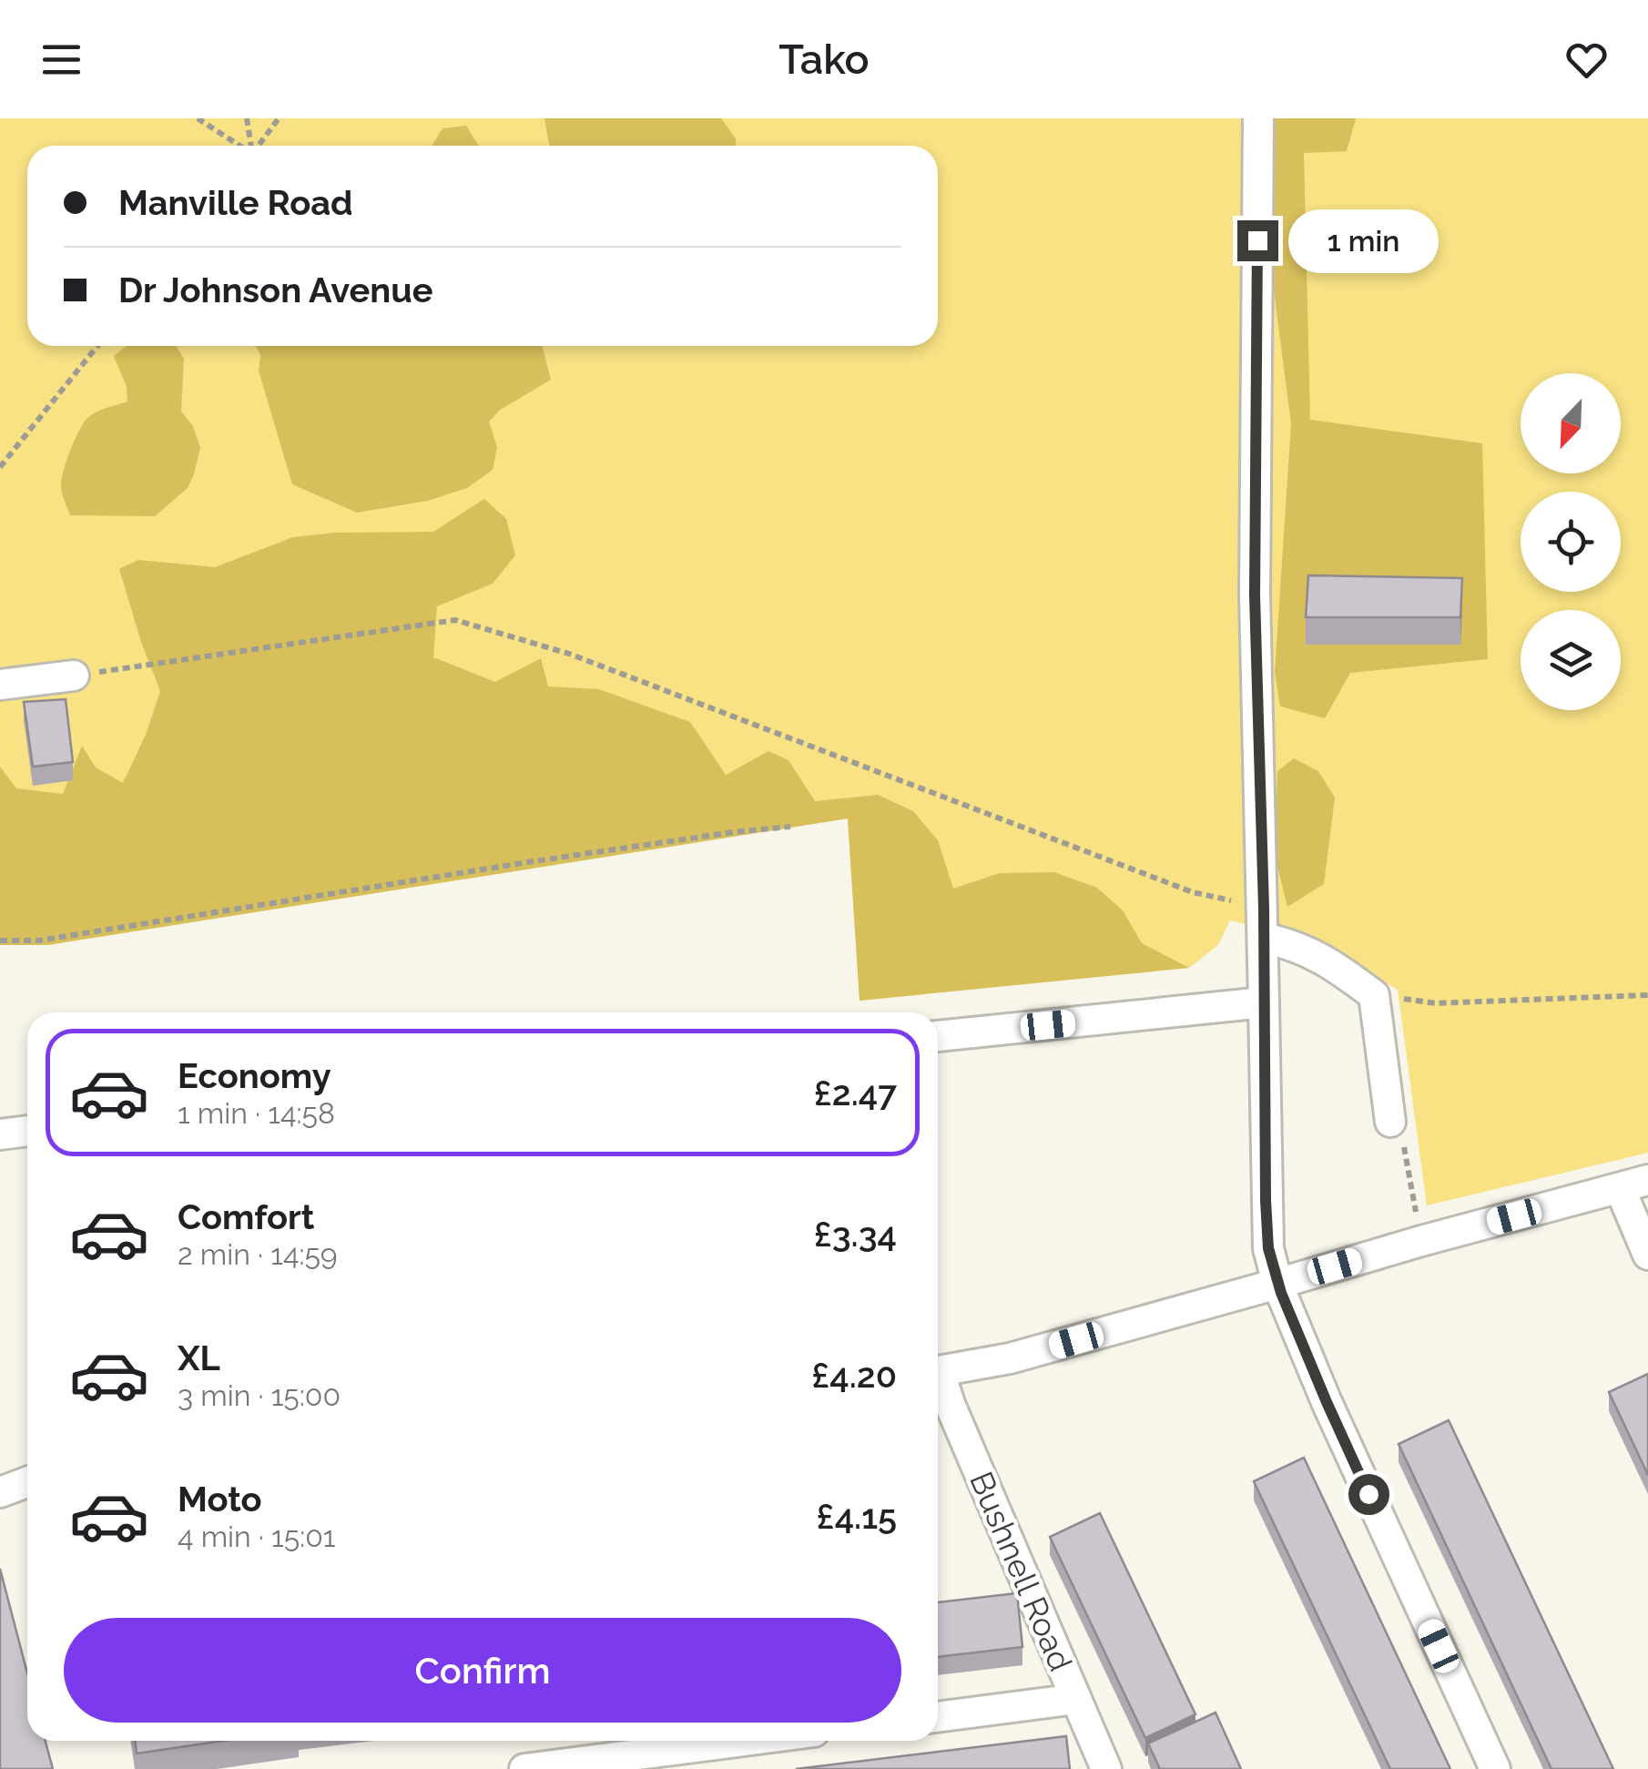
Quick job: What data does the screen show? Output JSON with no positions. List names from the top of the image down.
{
  "streets": {
    "street": ["Bushnell Road"]
  },
  "north": "bottom left",
  "page": {
    "header": "Tako",
    "banner": ["Manville Road", "Dr Johnson Avenue"],
    "bubble": "1 min",
    "list": [
      {
        "name": "Economy",
        "note": "1 min · 14:58",
        "value": "£2.47"
      },
      {
        "name": "Comfort",
        "note": "2 min · 14:59",
        "value": "£3.34"
      },
      {
        "name": "XL",
        "note": "3 min · 15:00",
        "value": "£4.20"
      },
      {
        "name": "Moto",
        "note": "4 min · 15:01",
        "value": "£4.15"
      }
    ],
    "buttons": "Confirm"
  }
}
